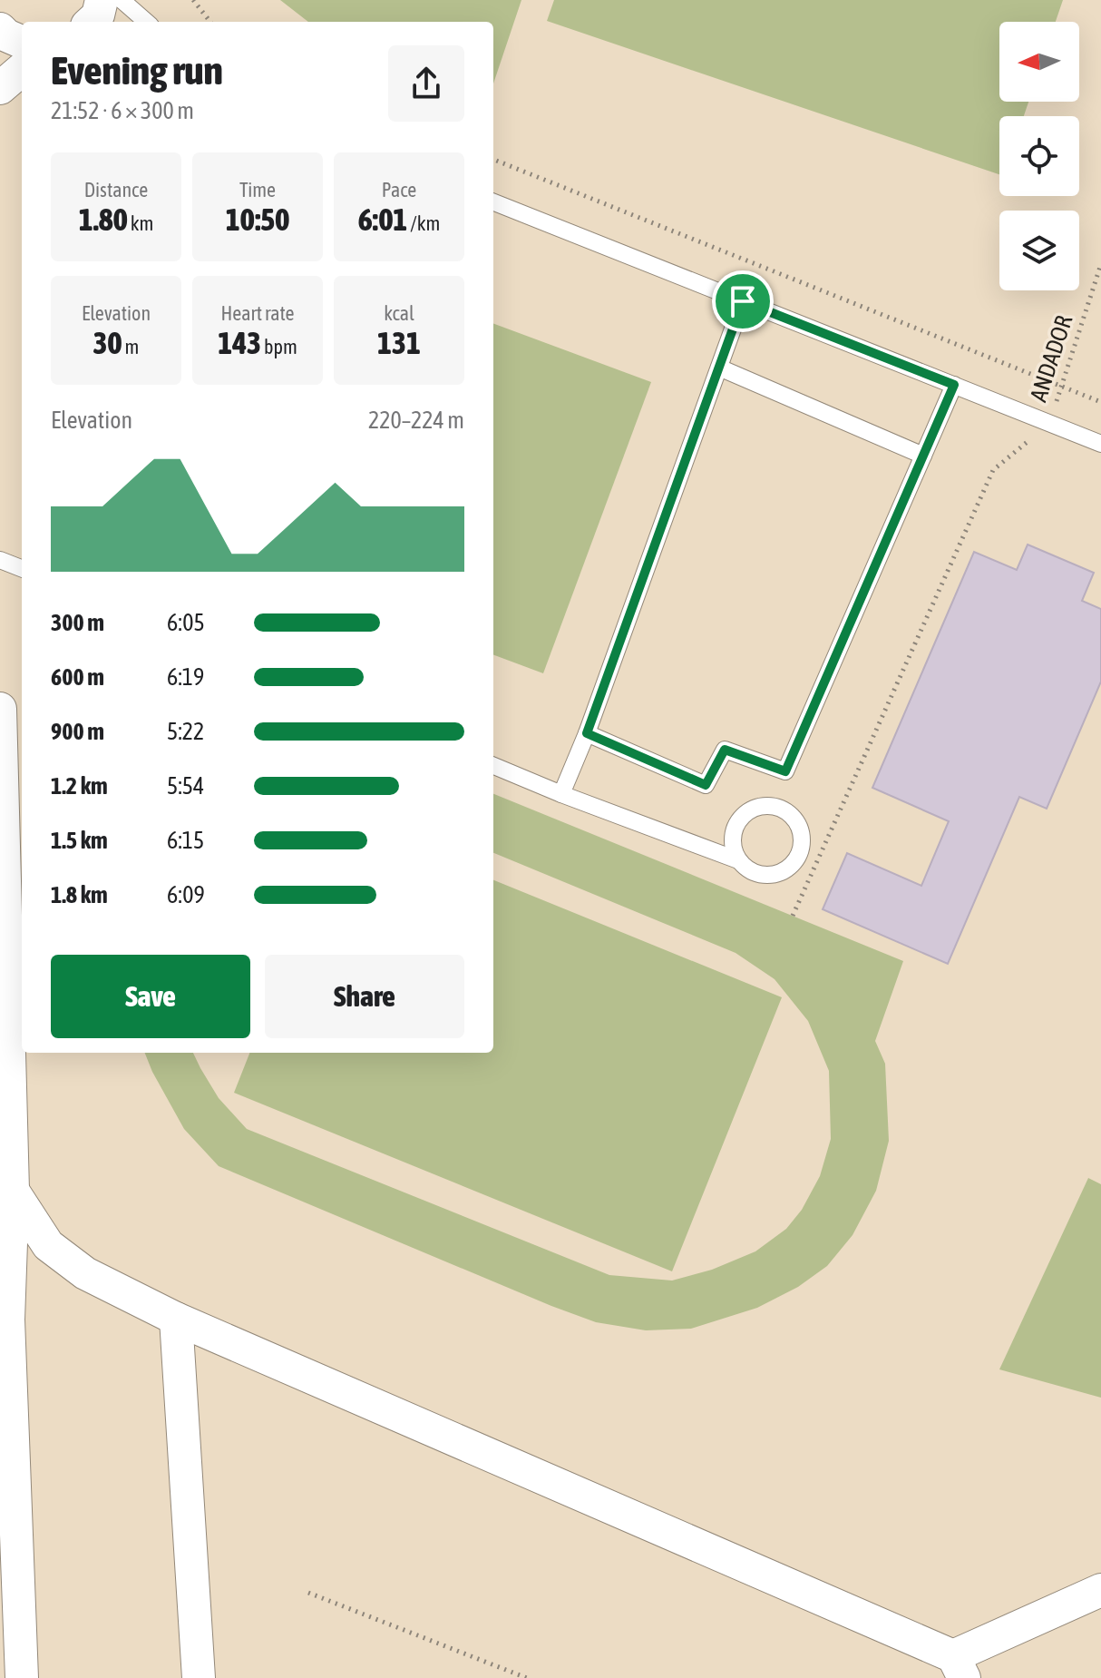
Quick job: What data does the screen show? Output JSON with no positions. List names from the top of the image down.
{
  "streets": {
    "path": ["ANDADOR"]
  },
  "north": "left",
  "page": {
    "heading": ["Evening run", "21:52 · 6 × 300 m"],
    "stats": [
      ["Distance", "1.80 km"],
      ["Time", "10:50"],
      ["Pace", "6:01 /km"],
      ["Elevation", "30 m"],
      ["Heart rate", "143 bpm"],
      ["kcal", "131"]
    ],
    "chart": ["Elevation", "220–224 m"],
    "list": [
      {
        "name": "300 m",
        "note": "6:05"
      },
      {
        "name": "600 m",
        "note": "6:19"
      },
      {
        "name": "900 m",
        "note": "5:22"
      },
      {
        "name": "1.2 km",
        "note": "5:54"
      },
      {
        "name": "1.5 km",
        "note": "6:15"
      },
      {
        "name": "1.8 km",
        "note": "6:09"
      }
    ],
    "buttons": ["Save", "Share"]
  }
}
